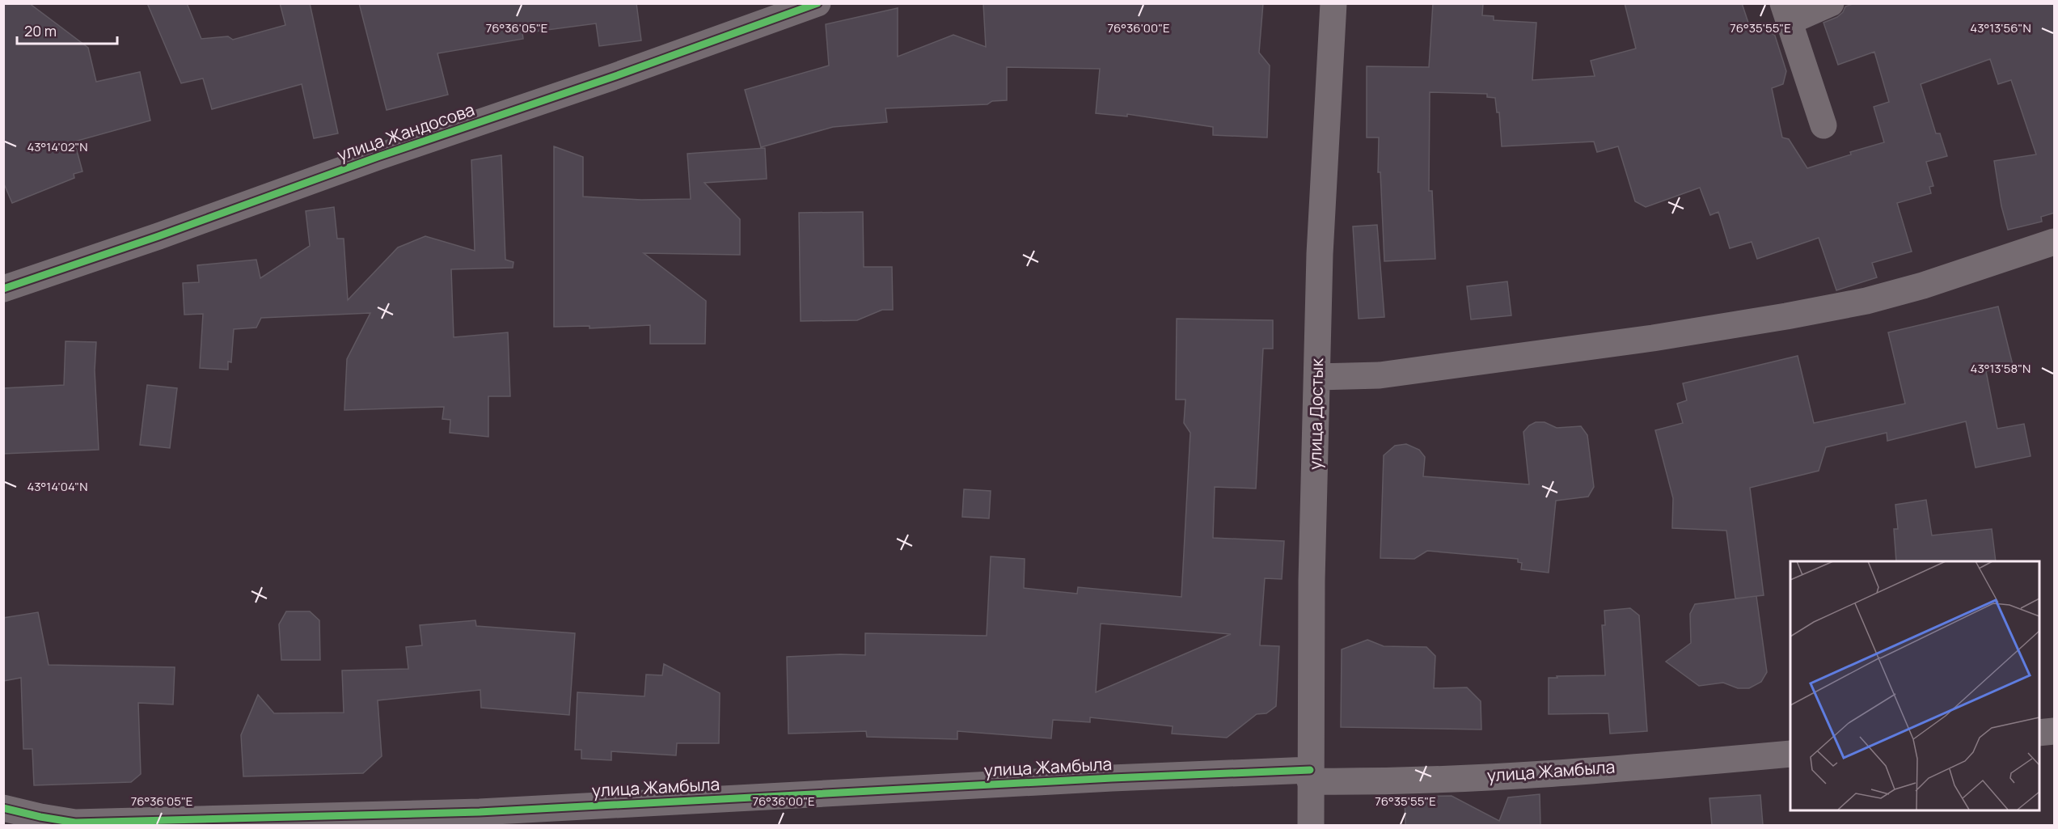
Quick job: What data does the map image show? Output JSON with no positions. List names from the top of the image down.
{
  "streets": {
    "street": ["улица Жандосова", "улица Достык", "улица Жамбыла"]
  },
  "crossings": [
    ["улица Достык", "улица Жамбыла"]
  ],
  "scale_bar": "20 m",
  "coordinates": [
    "76°36'05\"E",
    "76°36'00\"E",
    "76°35'55\"E",
    "43°13'56\"N",
    "43°14'02\"N",
    "43°13'58\"N",
    "43°14'04\"N"
  ]
}
